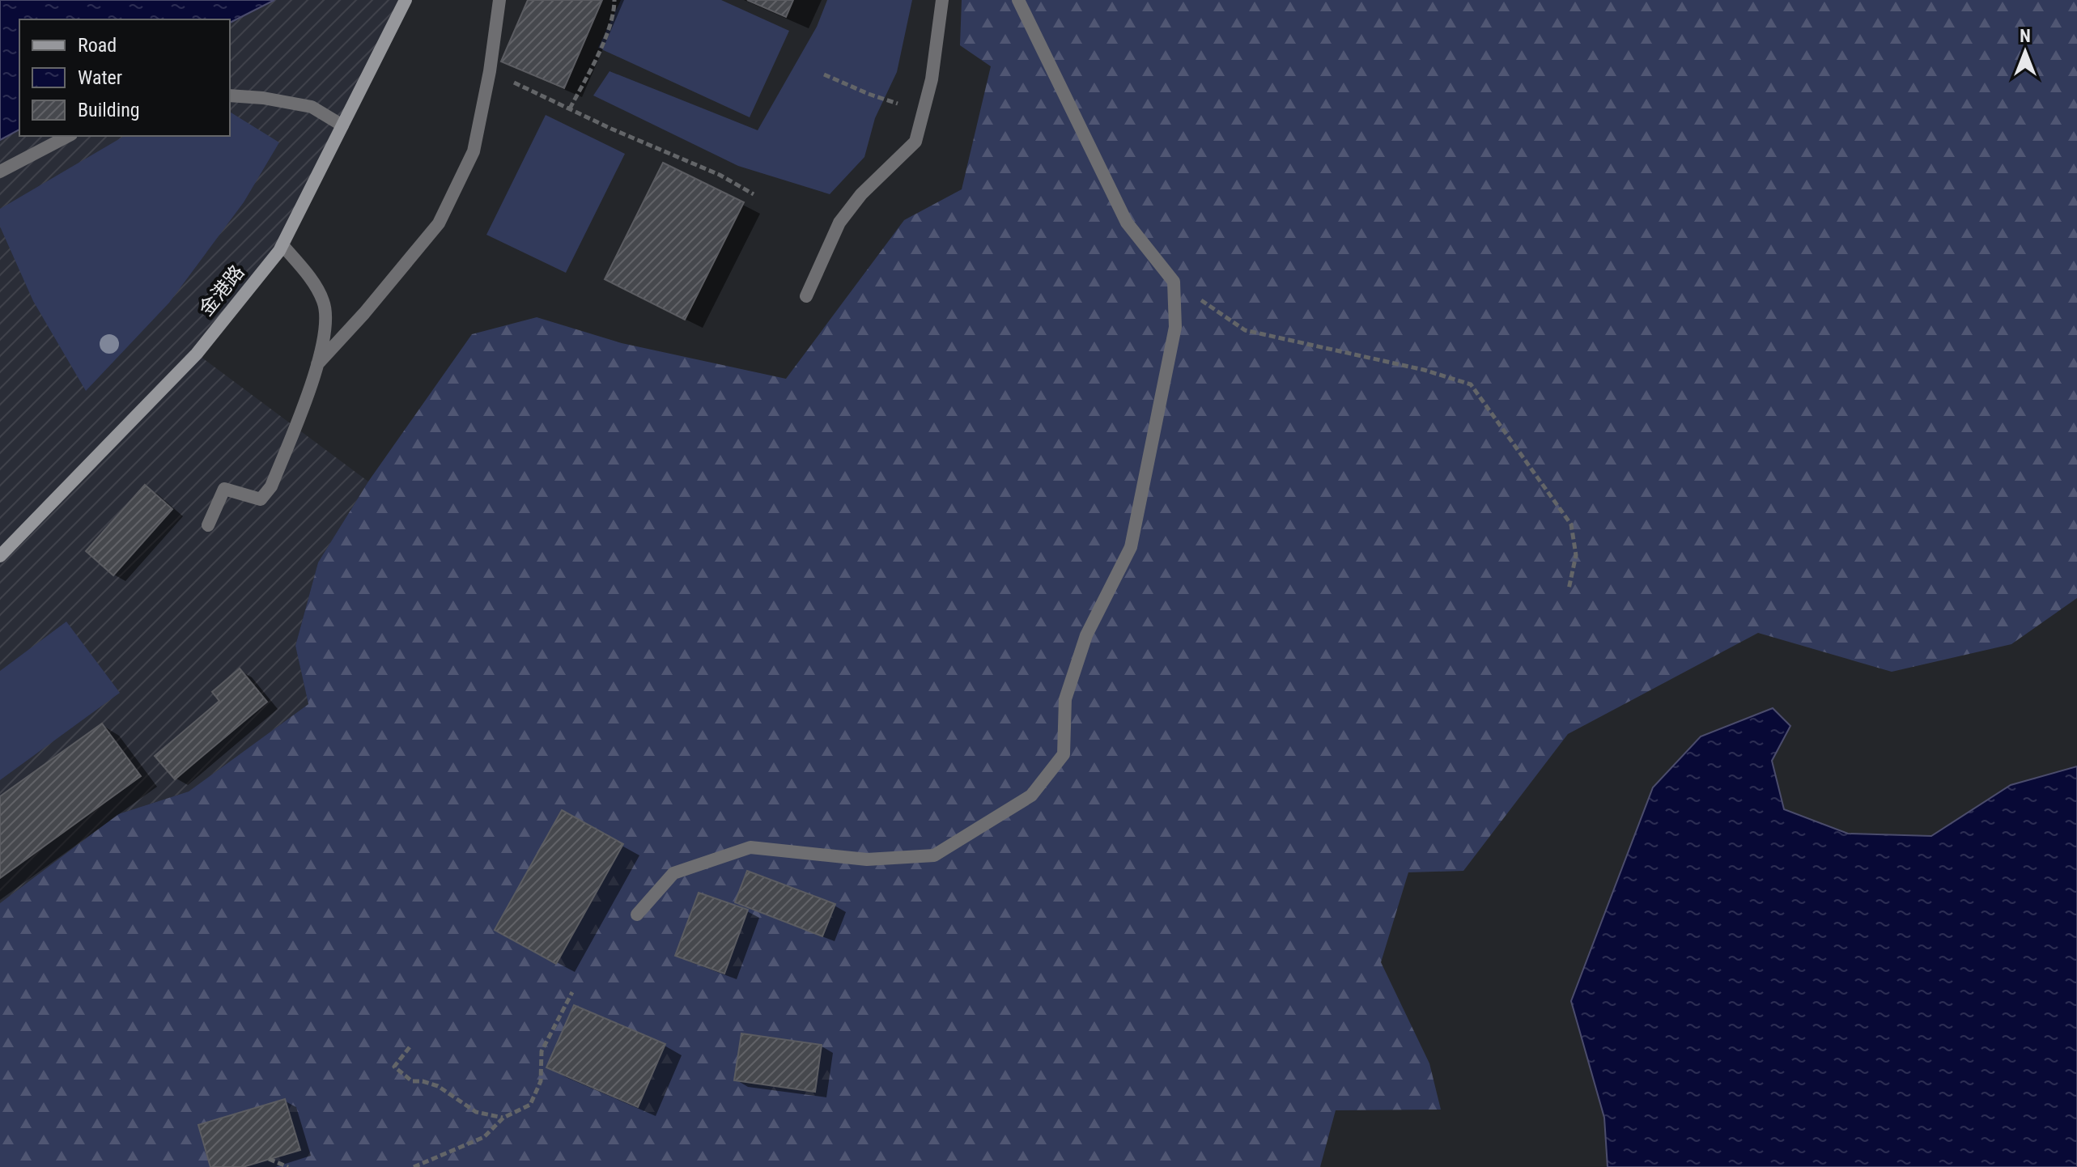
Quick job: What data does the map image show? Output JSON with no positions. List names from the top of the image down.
{
  "streets": {
    "street": ["金港路"]
  },
  "legend": ["Road", "Water", "Building"],
  "north": "top"
}
